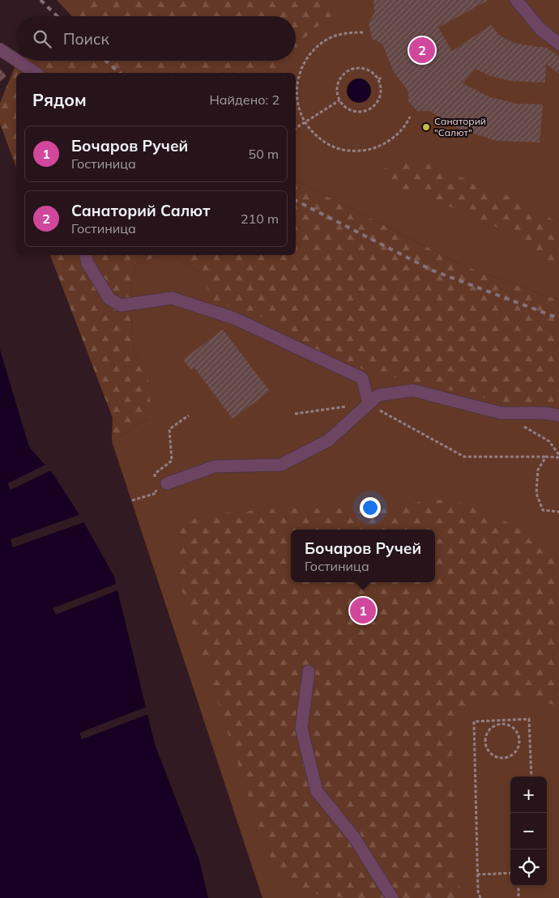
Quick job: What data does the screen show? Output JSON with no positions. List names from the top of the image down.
{
  "places": ["Санаторий \"Салют\""],
  "page": {
    "search": "Поиск",
    "pins": ["2", "1"],
    "heading": ["Рядом", "Найдено: 2"],
    "list": [
      {
        "mark": "1",
        "name": "Бочаров Ручей",
        "note": "Гостиница",
        "value": "50 m"
      },
      {
        "mark": "2",
        "name": "Санаторий Салют",
        "note": "Гостиница",
        "value": "210 m"
      }
    ],
    "popup": ["Бочаров Ручей", "Гостиница"],
    "map_buttons": ["+", "−"]
  }
}
